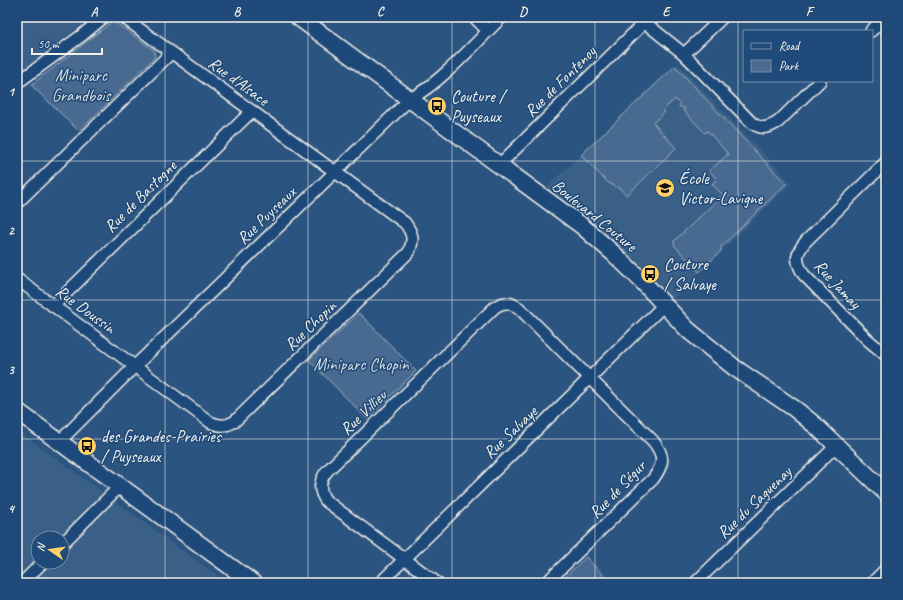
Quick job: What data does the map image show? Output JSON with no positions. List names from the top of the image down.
{
  "streets": {
    "street": [
      "Rue d'Alsace",
      "Rue de Fontenoy",
      "Rue de Bastogne",
      "Rue Puyseaux",
      "Boulevard Couture",
      "Rue Jamay",
      "Rue Doussin",
      "Rue Chopin",
      "Rue Villieu",
      "Rue Salvaye",
      "Rue de Ségur",
      "Rue du Saguenay"
    ]
  },
  "crossings": [
    ["Rue d'Alsace", "Rue de Bastogne"],
    ["Rue d'Alsace", "Rue Puyseaux"],
    ["Rue d'Alsace", "Rue Chopin"],
    ["Rue de Fontenoy", "Boulevard Couture"],
    ["Rue de Bastogne", "Rue Doussin"],
    ["Rue Puyseaux", "Boulevard Couture"],
    ["Rue Puyseaux", "Rue Doussin"],
    ["Rue Puyseaux", "Rue Chopin"],
    ["Boulevard Couture", "Rue Salvaye"],
    ["Boulevard Couture", "Rue du Saguenay"],
    ["Rue Doussin", "Rue Chopin"],
    ["Rue Villieu", "Rue Salvaye"],
    ["Rue Villieu", "Rue de Ségur"],
    ["Rue Salvaye", "Rue de Ségur"]
  ],
  "parks": ["Miniparc Grandbois", "Miniparc Chopin"],
  "places": {
    "bus stop": ["Couture / Puyseaux", "Couture / Salvaye", "des Grandes-Prairies / Puyseaux"],
    "school or university": ["École Victor-Lavigne"]
  },
  "legend": ["Road", "Park"],
  "scale_bar": "50 m",
  "north": "left",
  "grid": {
    "columns": [
      "A",
      "B",
      "C",
      "D",
      "E",
      "F"
    ],
    "rows": [
      "1",
      "2",
      "3",
      "4"
    ]
  }
}
